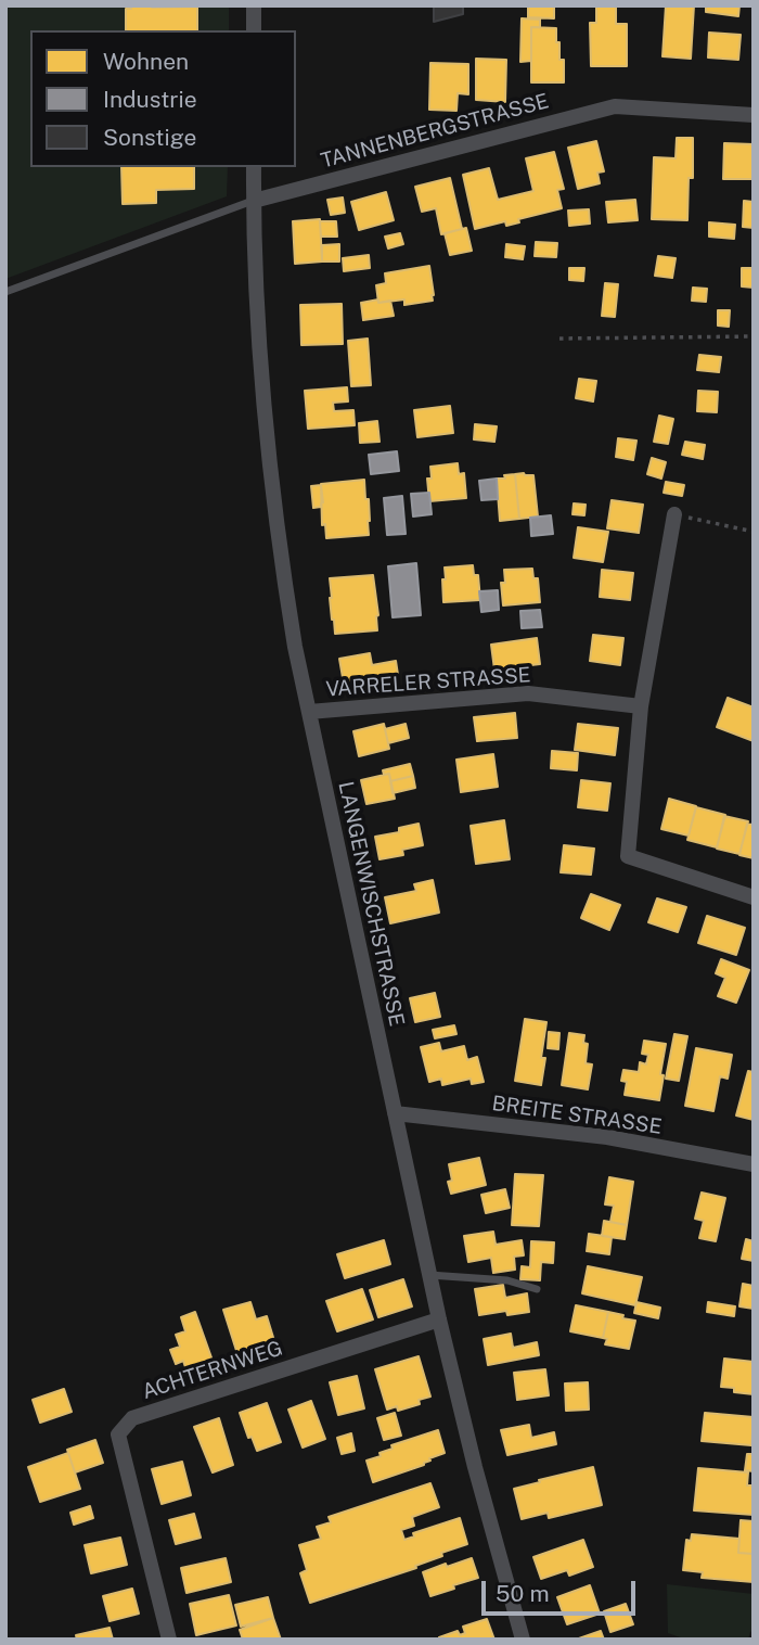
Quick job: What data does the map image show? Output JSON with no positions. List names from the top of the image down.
{
  "streets": {
    "street": [
      "TANNENBERGSTRASSE",
      "VARRELER STRASSE",
      "LANGENWISCHSTRASSE",
      "BREITE STRASSE",
      "ACHTERNWEG"
    ]
  },
  "crossings": [
    ["TANNENBERGSTRASSE", "LANGENWISCHSTRASSE"],
    ["VARRELER STRASSE", "LANGENWISCHSTRASSE"],
    ["LANGENWISCHSTRASSE", "BREITE STRASSE"],
    ["LANGENWISCHSTRASSE", "ACHTERNWEG"]
  ],
  "legend": ["Wohnen", "Industrie", "Sonstige"],
  "scale_bar": "50 m"
}
